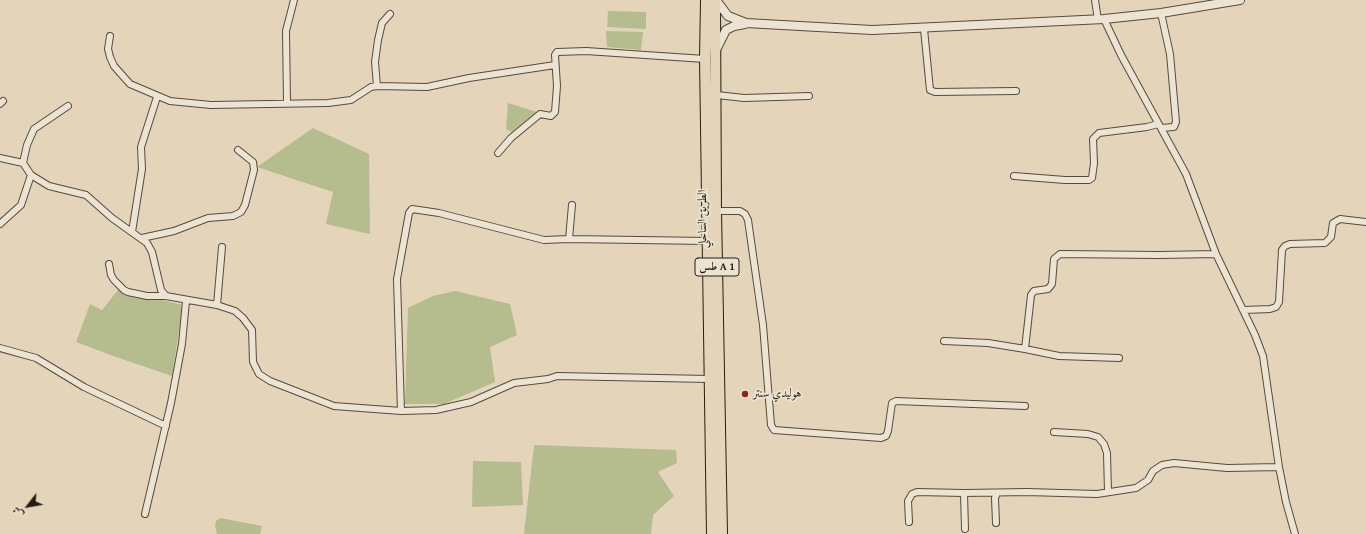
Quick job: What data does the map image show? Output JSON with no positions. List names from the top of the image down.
{
  "streets": {
    "highway": ["الطريق الساحلي", "طس A 1"]
  },
  "places": ["هوليدي سنتر"],
  "north": "bottom left"
}
